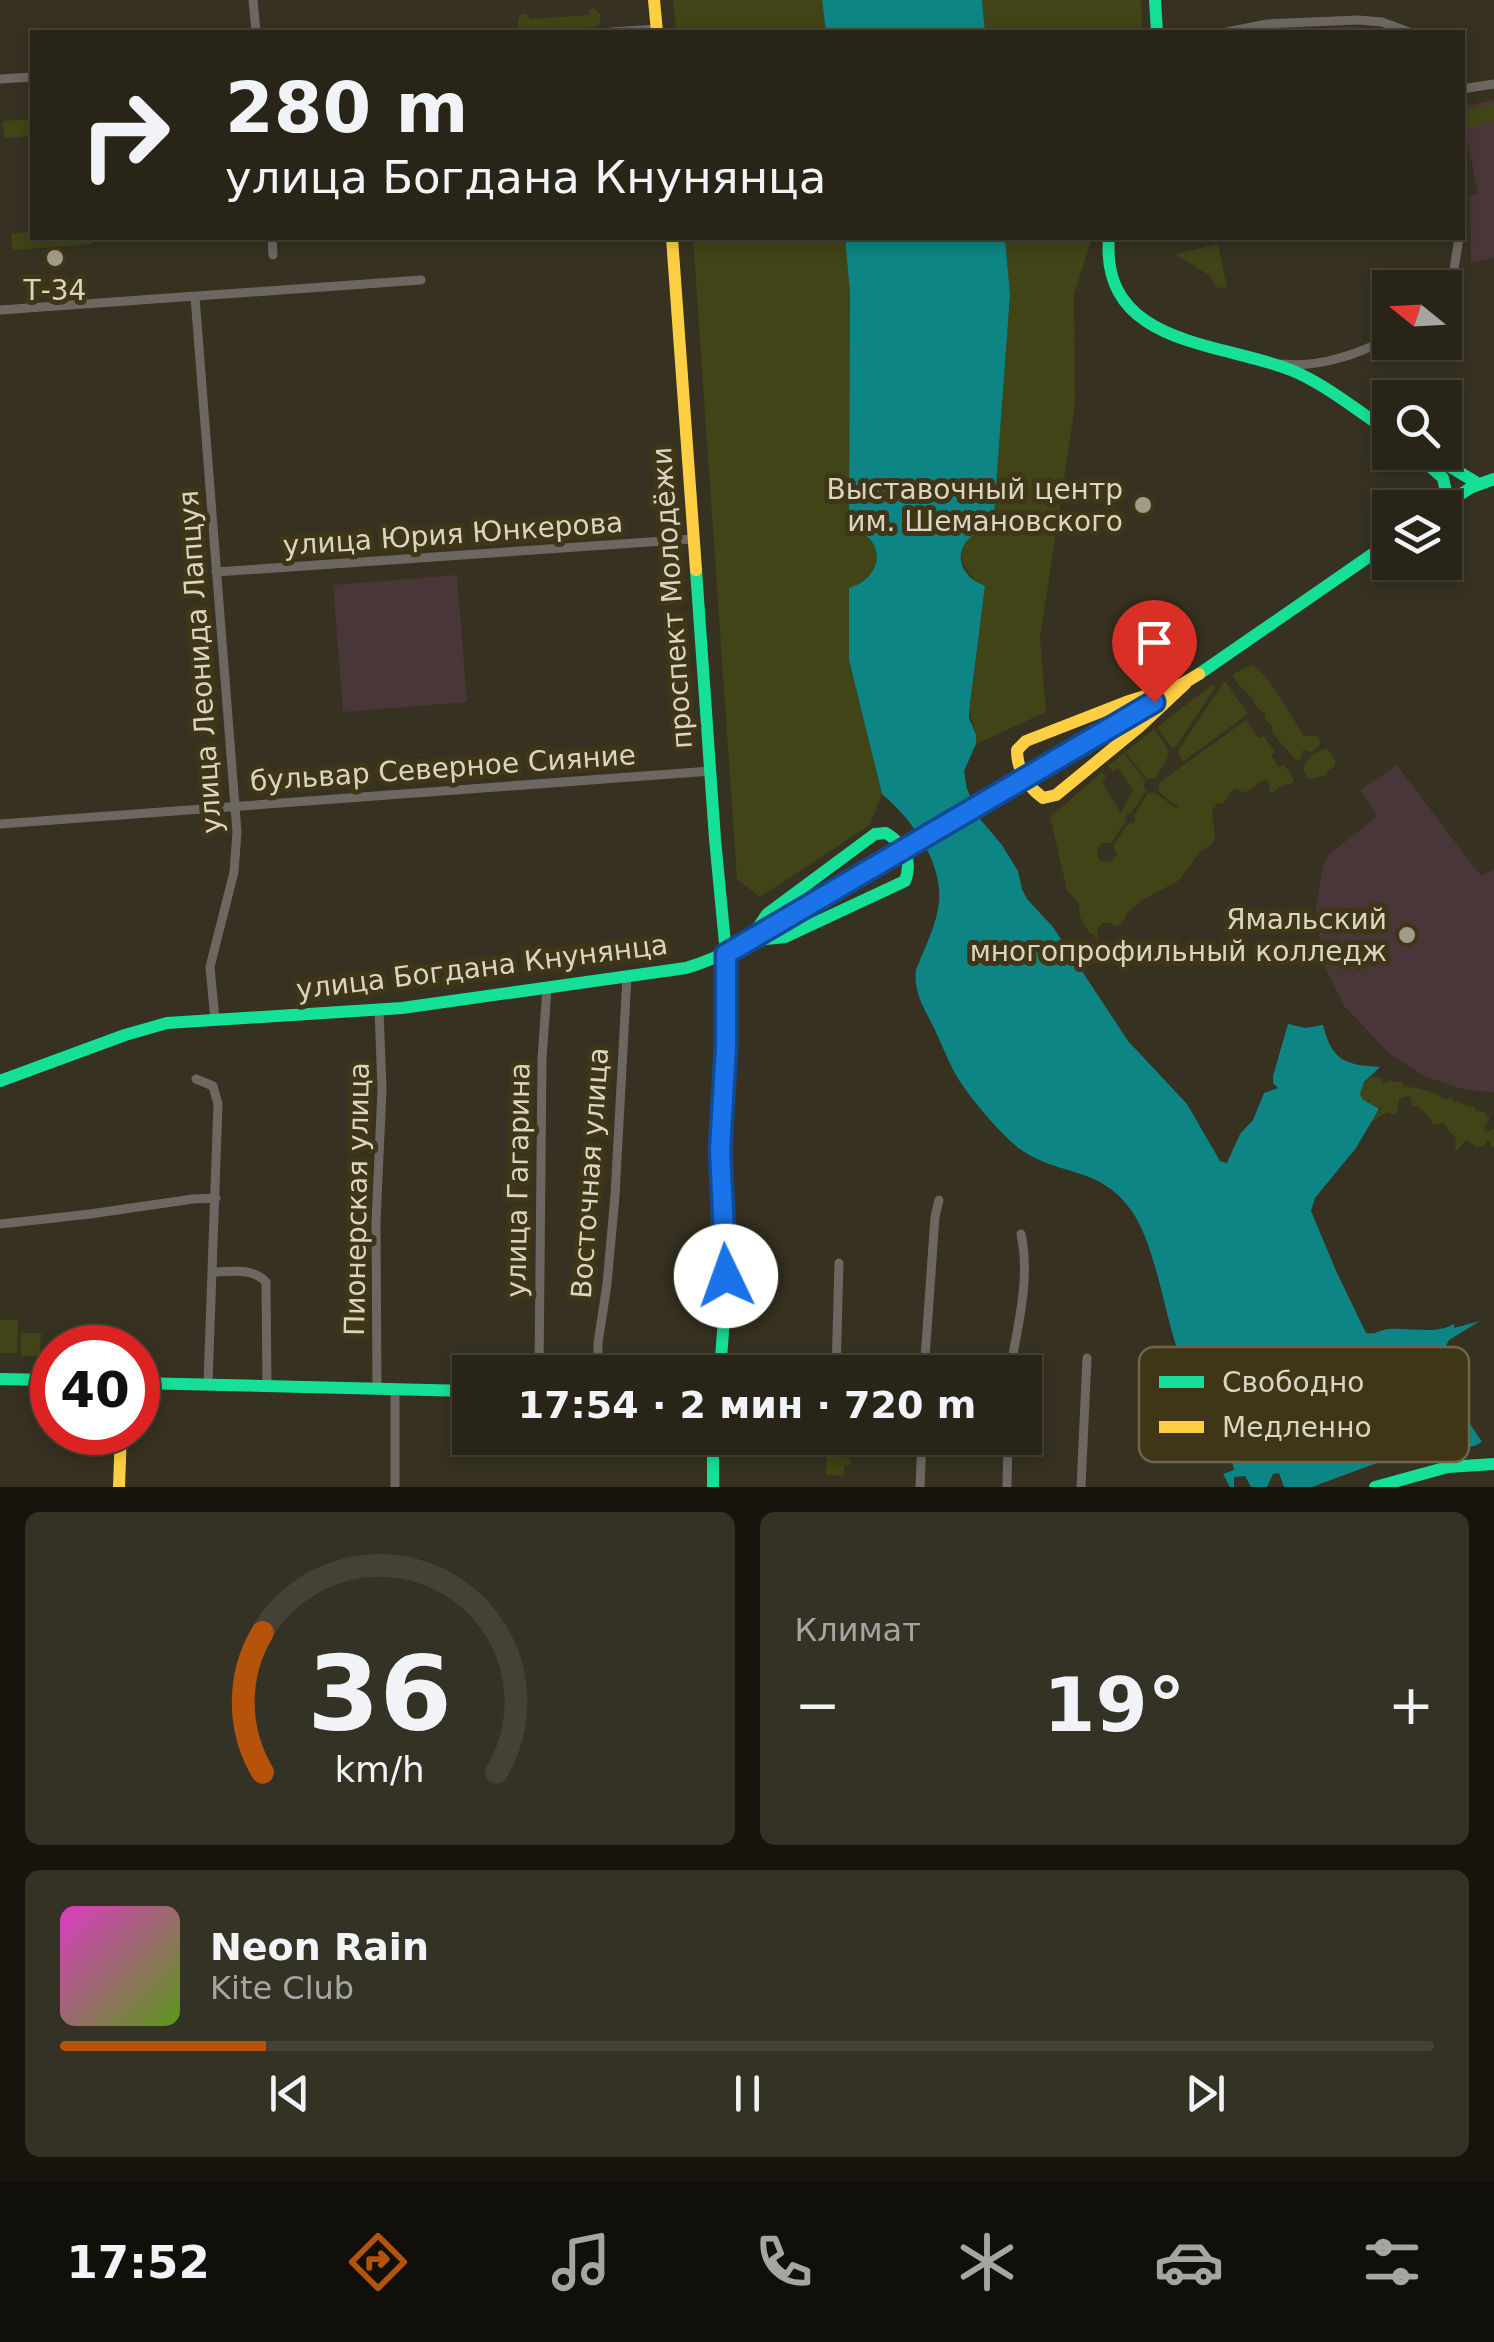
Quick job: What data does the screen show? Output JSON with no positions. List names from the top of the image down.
{
  "streets": {
    "street": [
      "улица Юрия Юнкерова",
      "проспект Молодёжи",
      "улица Леонида Лапцуя",
      "бульвар Северное Сияние",
      "улица Богдана Кнунянца",
      "Восточная улица",
      "улица Гагарина",
      "Пионерская улица"
    ]
  },
  "crossings": [
    ["улица Юрия Юнкерова", "проспект Молодёжи"],
    ["улица Юрия Юнкерова", "улица Леонида Лапцуя"],
    ["проспект Молодёжи", "бульвар Северное Сияние"],
    ["проспект Молодёжи", "улица Богдана Кнунянца"],
    ["улица Леонида Лапцуя", "бульвар Северное Сияние"],
    ["улица Леонида Лапцуя", "улица Богдана Кнунянца"],
    ["улица Богдана Кнунянца", "Восточная улица"],
    ["улица Богдана Кнунянца", "улица Гагарина"],
    ["улица Богдана Кнунянца", "Пионерская улица"]
  ],
  "places": ["Т-34", "Выставочный центр им. Шемановского", "Ямальский многопрофильный колледж"],
  "legend": ["Свободно", "Медленно"],
  "north": "left",
  "page": {
    "turn": ["280 m", "улица Богдана Кнунянца"],
    "limit": "40",
    "trip": "17:54 · 2 мин · 720 m",
    "tile": "Климат",
    "heat": ["−", "19°", "+"],
    "song": ["Neon Rain", "Kite Club"],
    "tabs": "17:52",
    "gauge": ["36", "km/h"]
  }
}
